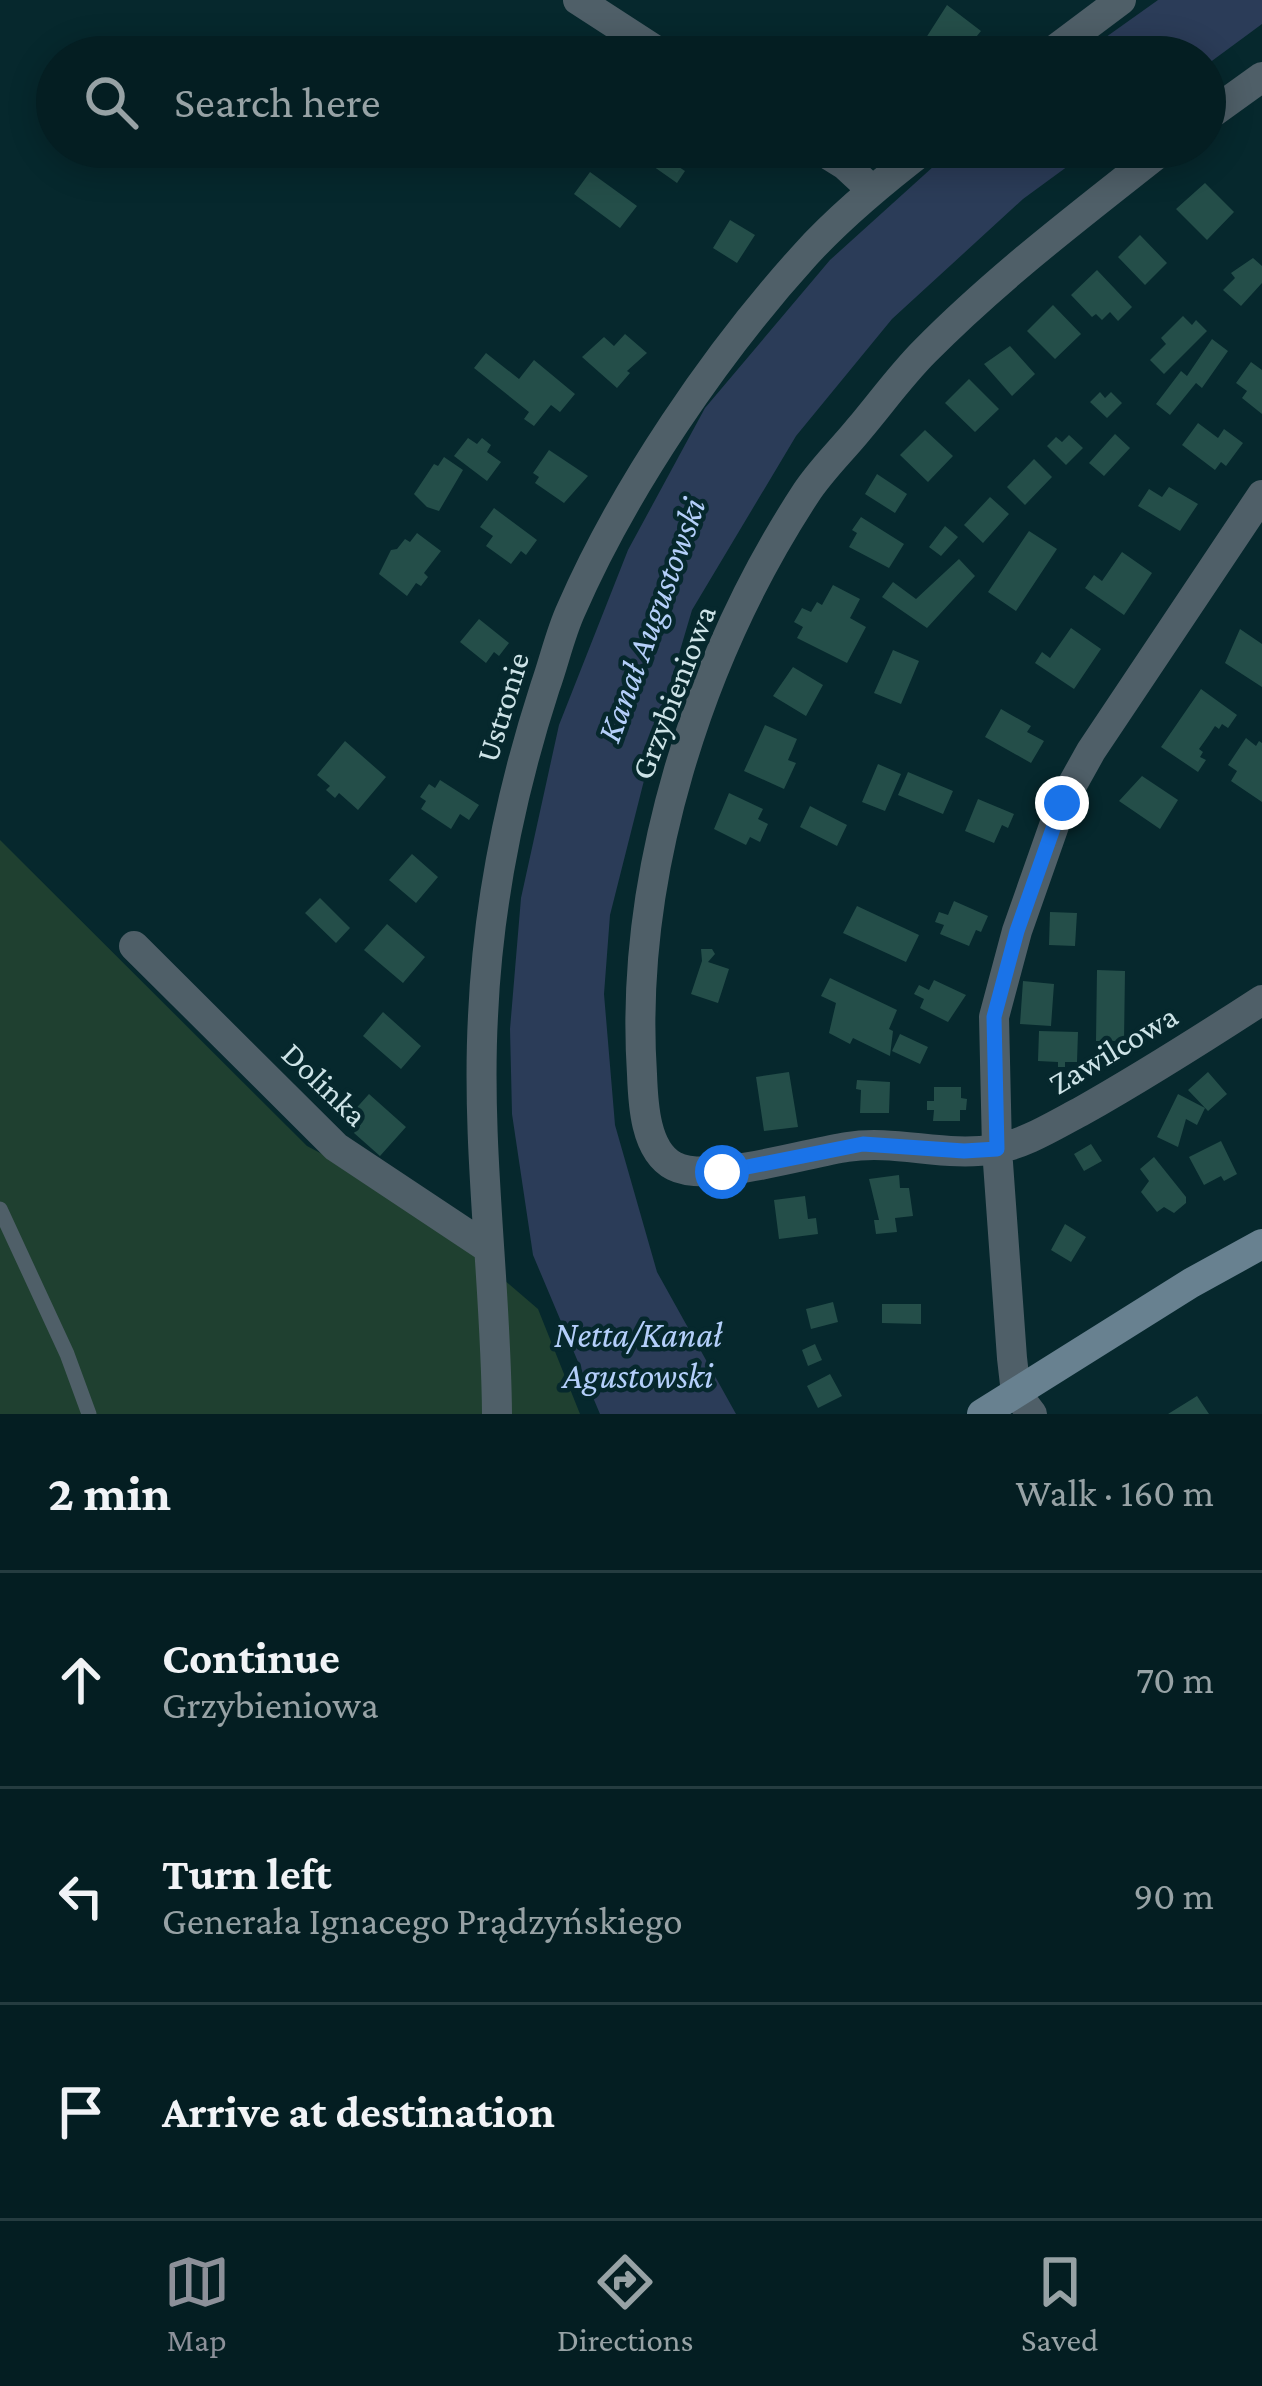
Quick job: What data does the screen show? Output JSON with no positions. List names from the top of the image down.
{
  "streets": {
    "street": [
      "Grzybieniowa",
      "Ustronie",
      "Zawilcowa",
      "Dolinka"
    ]
  },
  "crossings": [
    ["Grzybieniowa", "Zawilcowa"],
    ["Ustronie", "Dolinka"]
  ],
  "water": ["Kanał Augustowski", "Netta/Kanał Agustowski"],
  "page": {
    "search": "Search here",
    "heading": ["2 min", "Walk · 160 m"],
    "list": [
      ["Continue", "Grzybieniowa", "70 m"],
      ["Turn left", "Generała Ignacego Prądzyńskiego", "90 m"],
      "Arrive at destination"
    ],
    "nav": ["Map", "Directions", "Saved"]
  }
}
